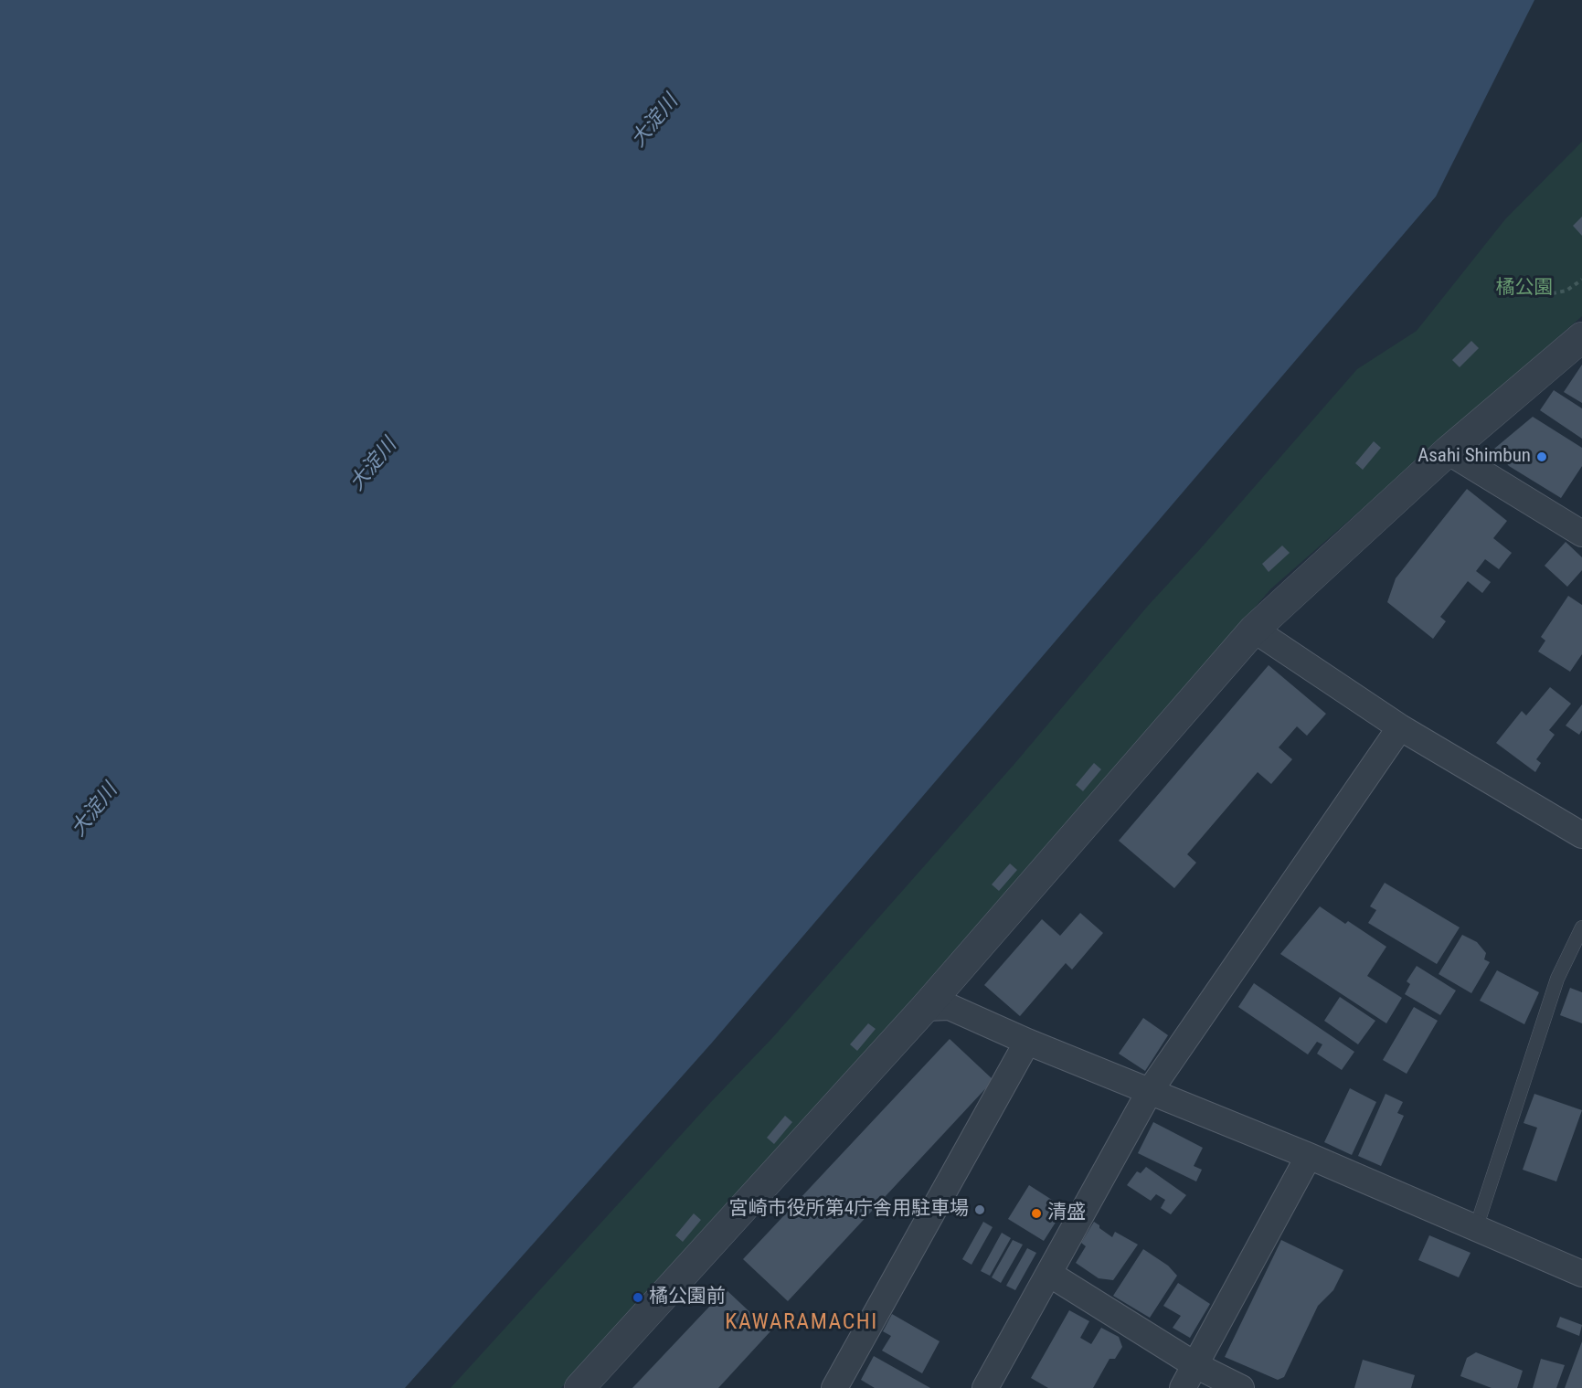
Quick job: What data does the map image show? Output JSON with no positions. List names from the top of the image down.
{
  "districts": ["KAWARAMACHI"],
  "water": ["大淀川"],
  "parks": ["橘公園"],
  "places": [
    "Asahi Shimbun",
    "宮崎市役所第4庁舎用駐車場",
    "清盛",
    "橘公園前"
  ]
}
